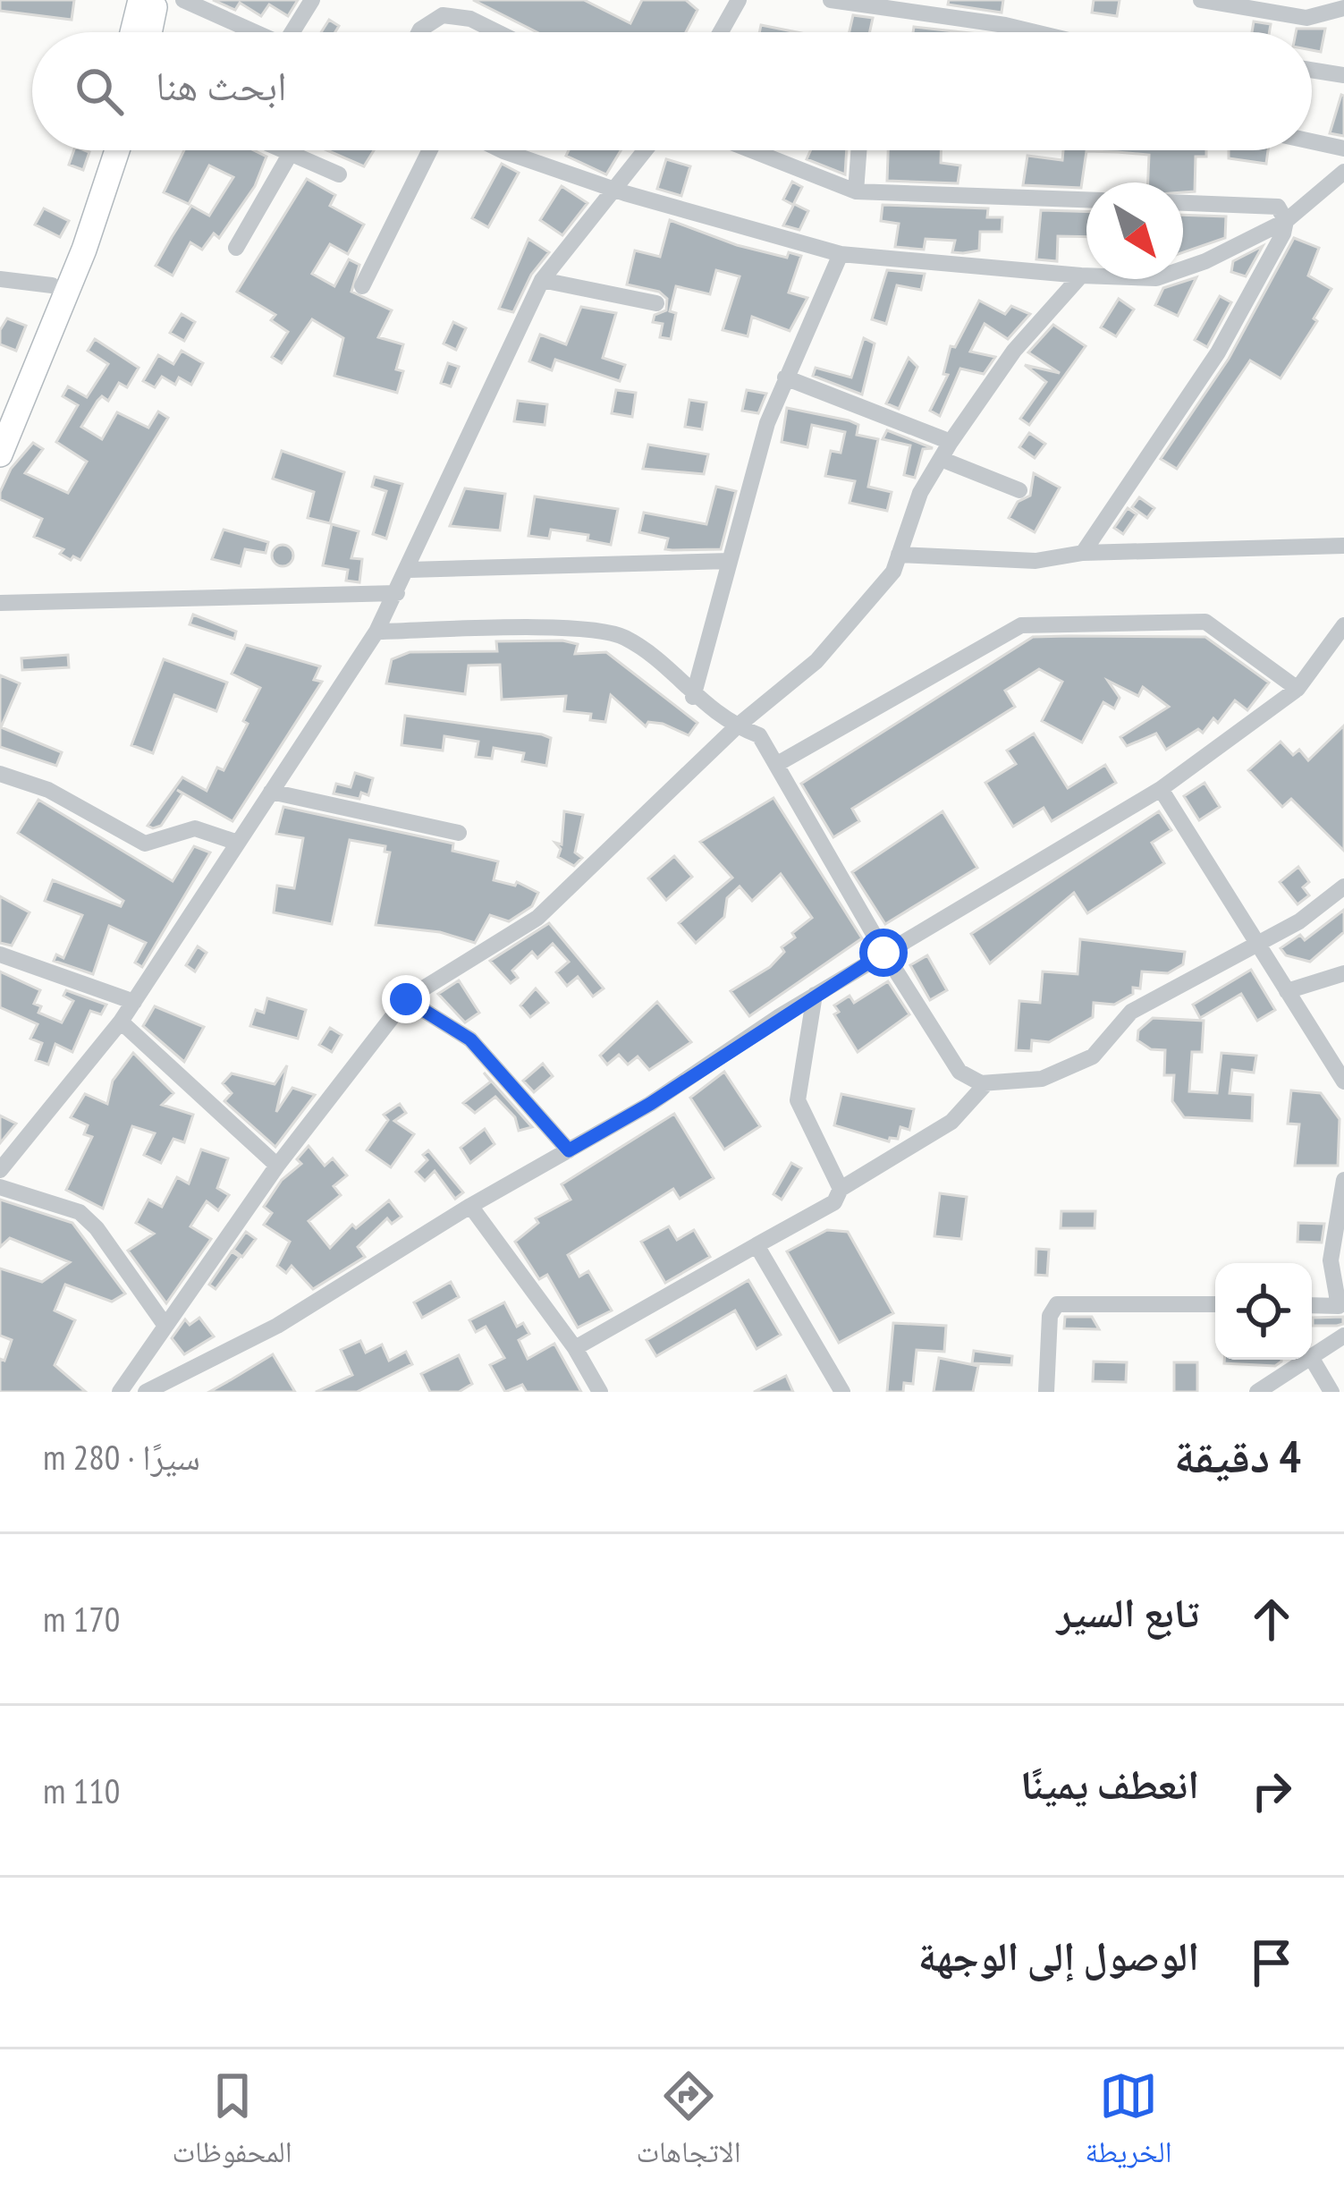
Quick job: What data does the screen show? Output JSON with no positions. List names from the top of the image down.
{
  "north": "bottom right",
  "page": {
    "search": "ابحث هنا",
    "heading": ["4 دقيقة", "سيرًا · 280 m"],
    "list": [
      ["تابع السير", "170 m"],
      ["انعطف يمينًا", "110 m"],
      "الوصول إلى الوجهة"
    ],
    "nav": ["الخريطة", "الاتجاهات", "المحفوظات"]
  }
}
